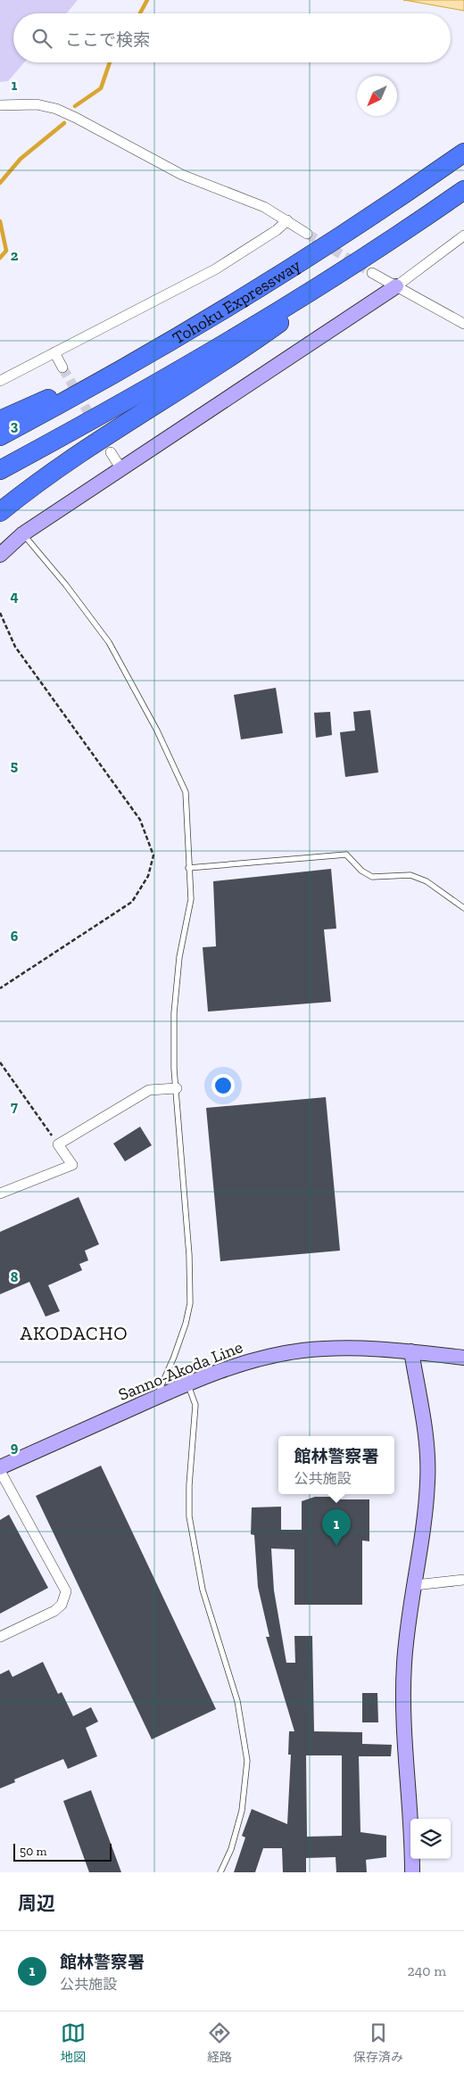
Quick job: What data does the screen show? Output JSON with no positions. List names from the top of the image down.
{
  "streets": {
    "highway": ["Tohoku Expressway"],
    "street": ["Sanno-Akoda Line"]
  },
  "districts": ["AKODACHO"],
  "scale_bar": "50 m",
  "north": "bottom left",
  "page": {
    "search": "ここで検索",
    "popup": ["館林警察署", "公共施設"],
    "pins": "1",
    "scale": "50 m",
    "heading": "周辺",
    "list": [
      {
        "mark": "1",
        "name": "館林警察署",
        "note": "公共施設",
        "value": "240 m"
      }
    ],
    "nav": ["地図", "経路", "保存済み"]
  },
  "grid": {
    "rows": [
      "1",
      "2",
      "3",
      "4",
      "5",
      "6",
      "7",
      "8",
      "9"
    ]
  }
}
